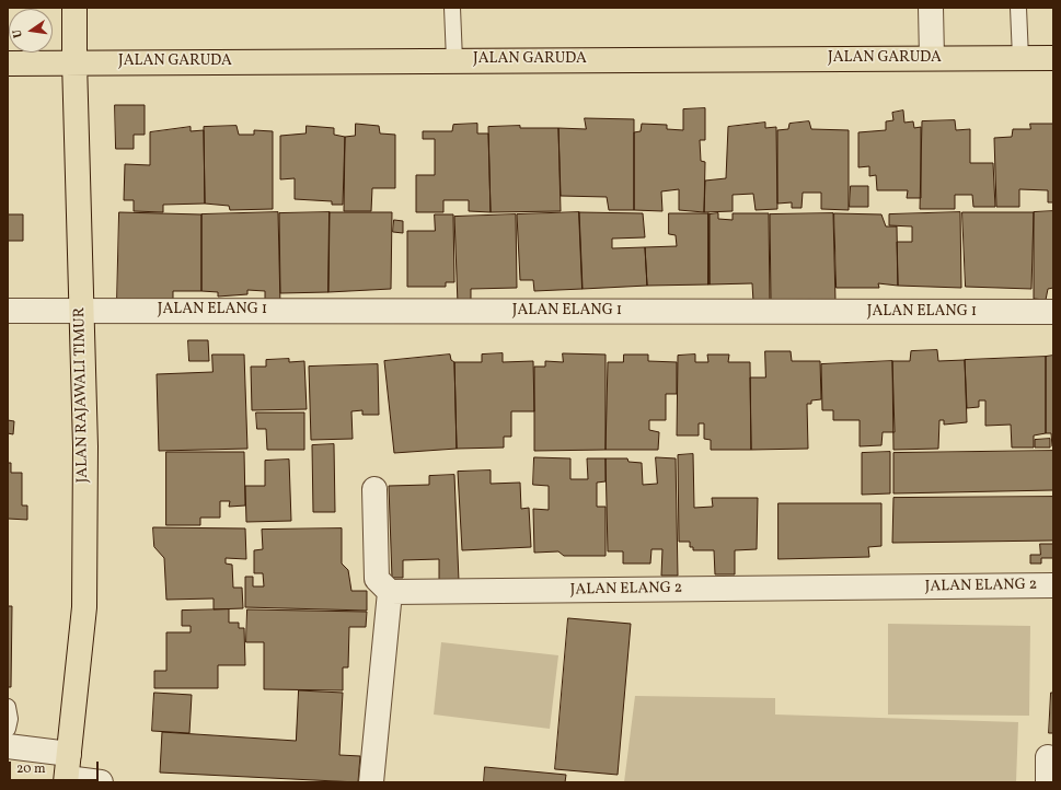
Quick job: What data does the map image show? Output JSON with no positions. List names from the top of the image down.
{
  "streets": {
    "main road": ["JALAN GARUDA", "JALAN RAJAWALI TIMUR"],
    "street": ["JALAN ELANG 1", "JALAN ELANG 2"]
  },
  "crossings": [
    ["JALAN GARUDA", "JALAN RAJAWALI TIMUR"],
    ["JALAN ELANG 1", "JALAN RAJAWALI TIMUR"]
  ],
  "scale_bar": "20 m",
  "north": "left"
}
